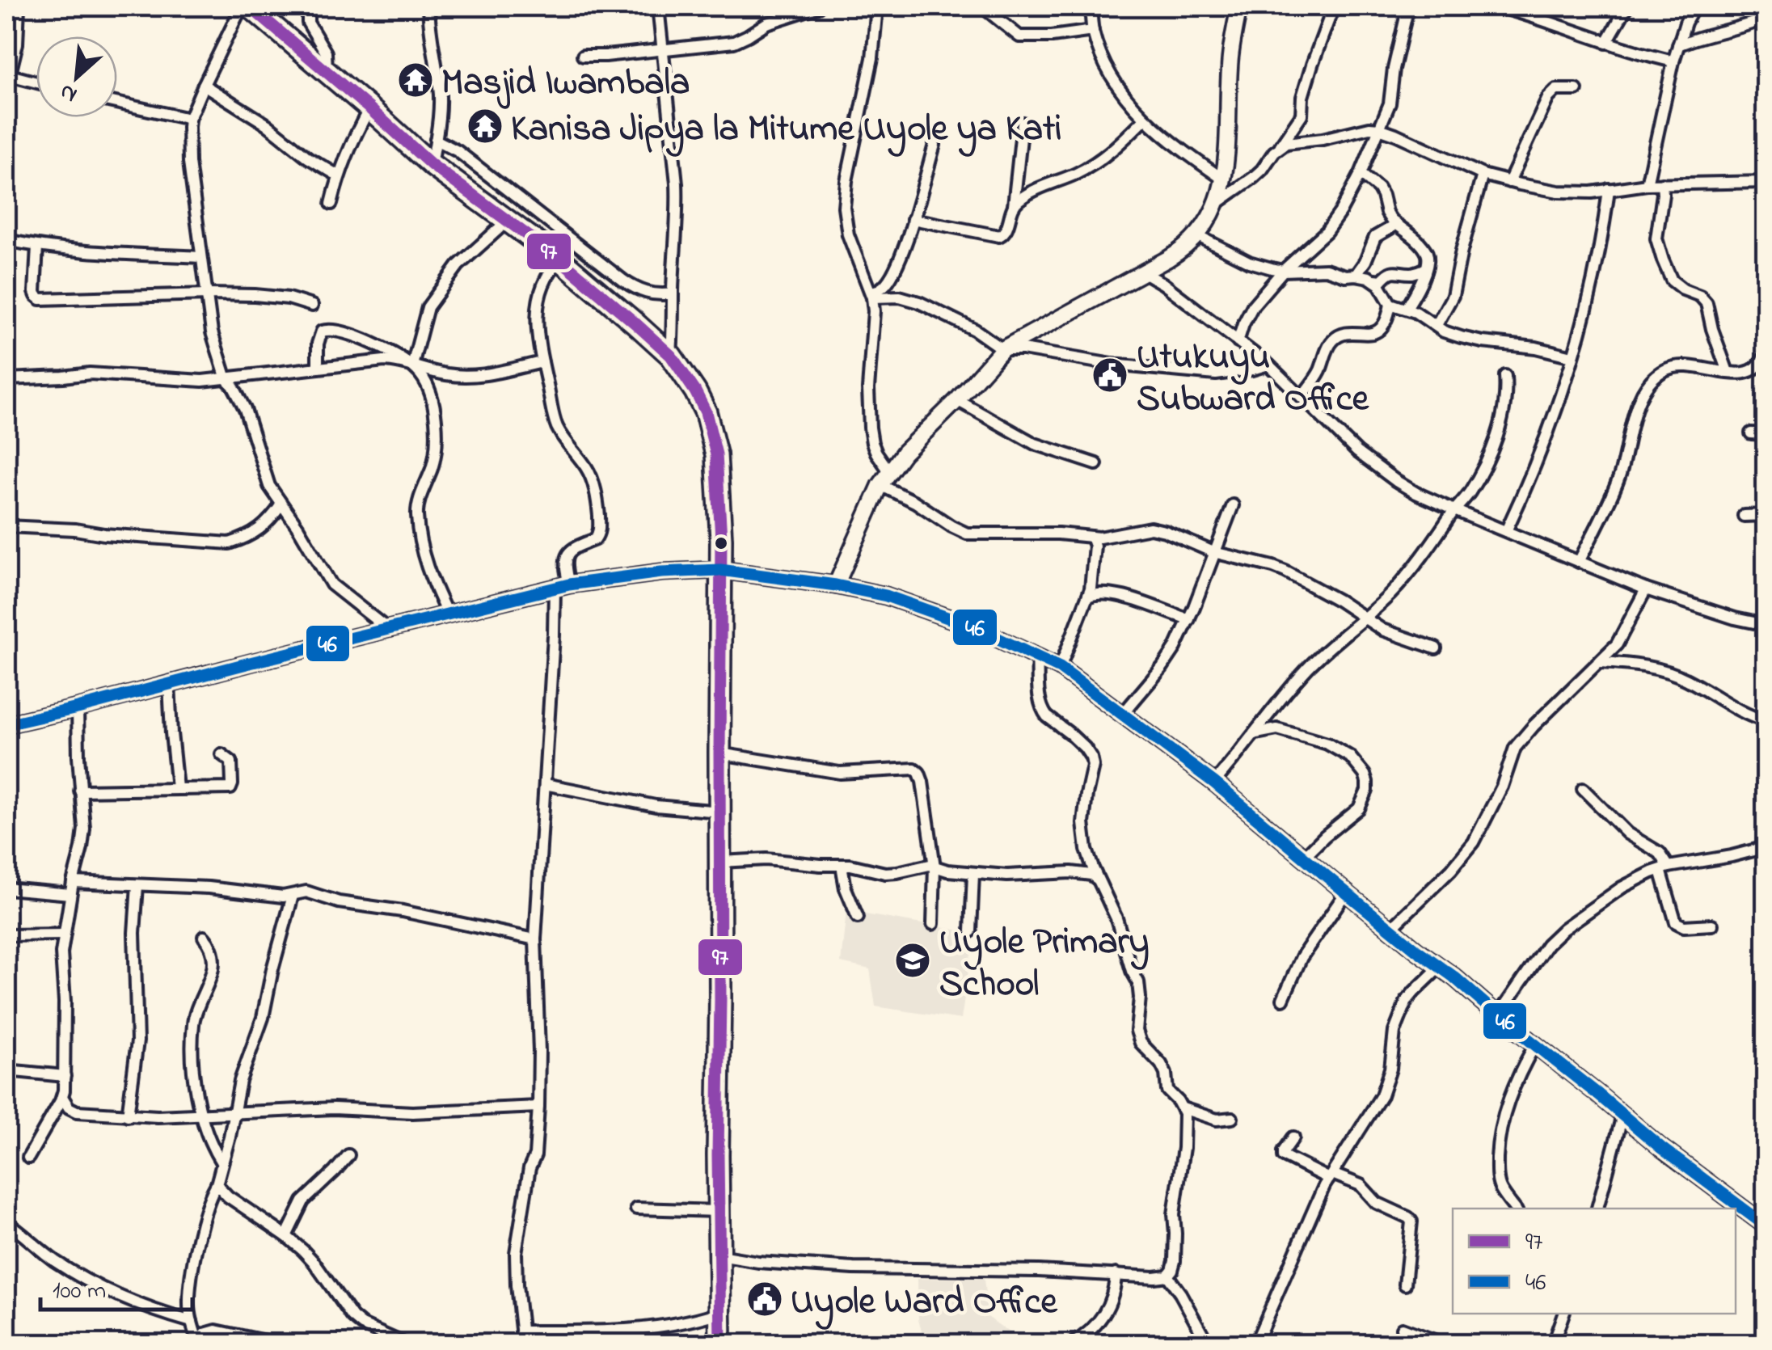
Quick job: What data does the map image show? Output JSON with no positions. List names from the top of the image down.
{
  "places": {
    "temple": ["Masjid Iwambala", "Kanisa Jipya la Mitume Uyole ya Kati"],
    "public building": ["Utukuyu Subward Office", "Uyole Ward Office"],
    "school or university": ["Uyole Primary School"]
  },
  "lines": ["transit line 97", "transit line 46"],
  "legend": ["97", "46"],
  "scale_bar": "100 m",
  "north": "bottom left"
}
